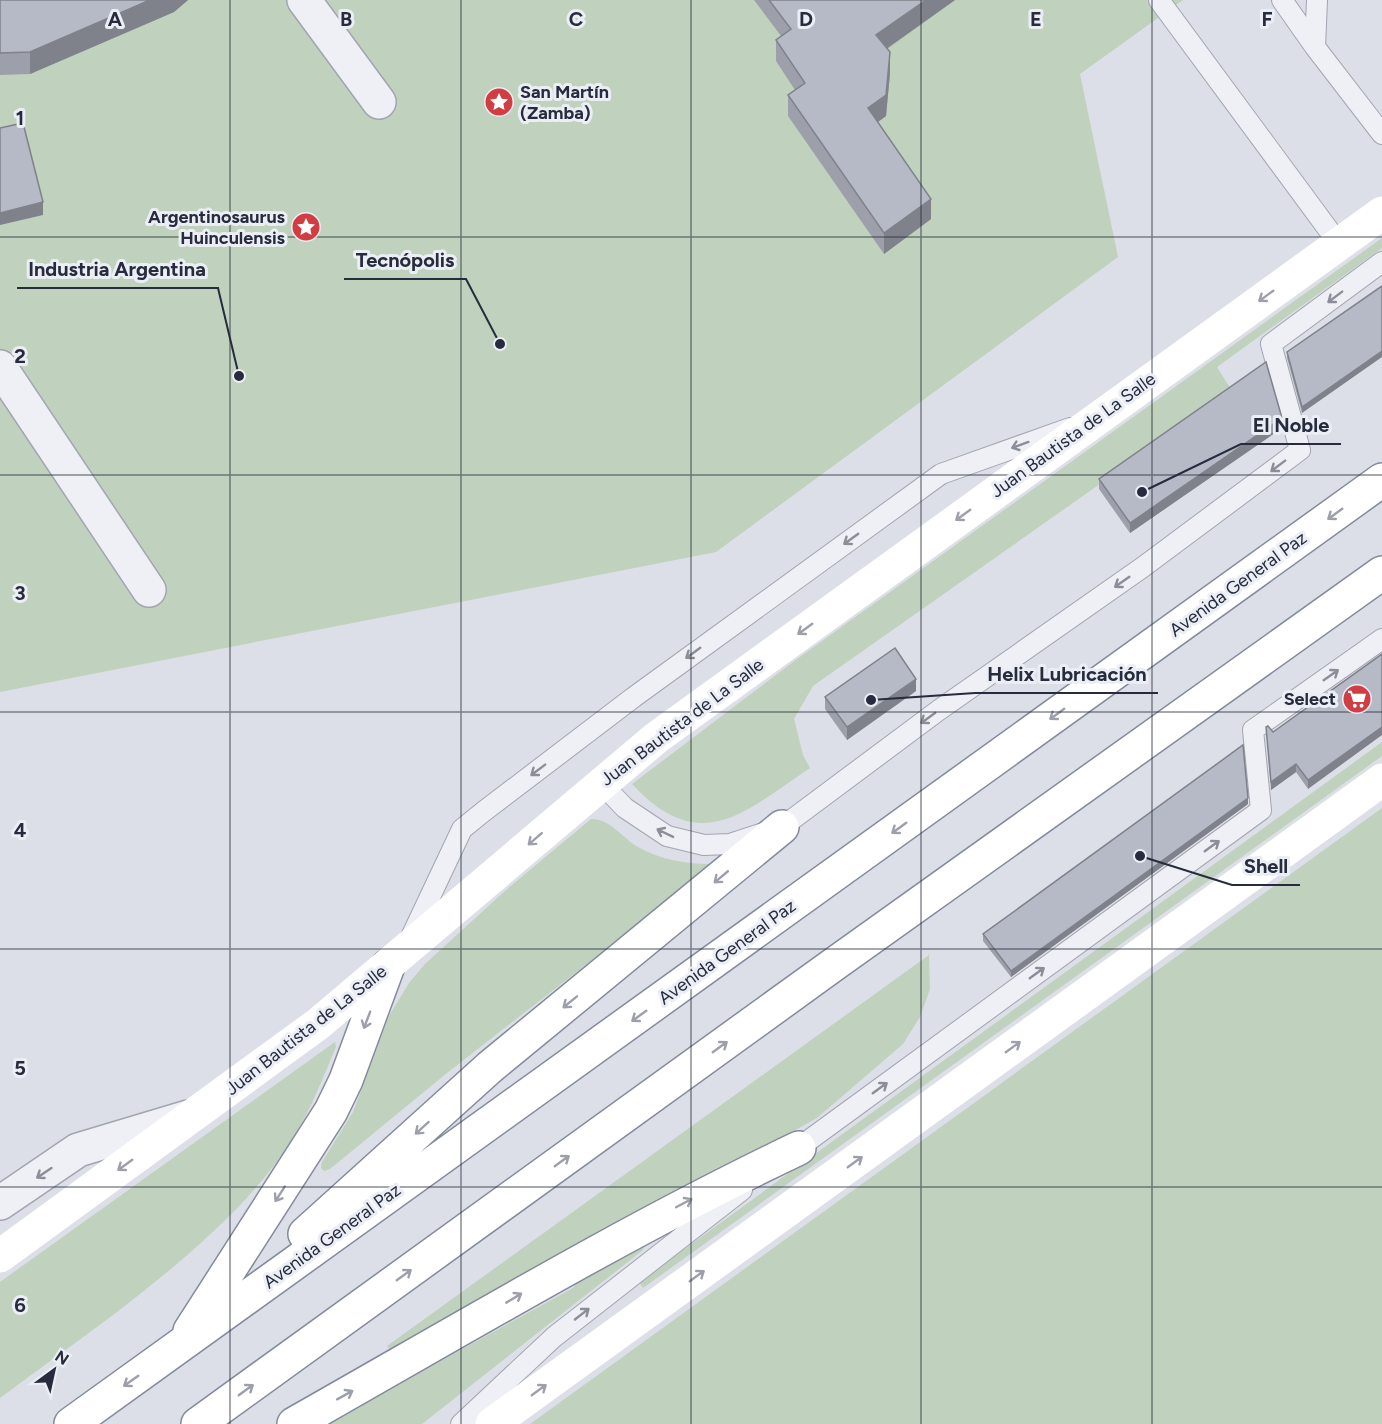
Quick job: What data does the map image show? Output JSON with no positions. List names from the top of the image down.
{
  "streets": {
    "main road": ["Juan Bautista de La Salle", "Avenida General Paz"]
  },
  "places": {
    "place": ["San Martín (Zamba)", "Argentinosaurus Huinculensis"],
    "other": [
      "Tecnópolis",
      "Industria Argentina",
      "El Noble",
      "Helix Lubricación",
      "Shell"
    ],
    "supermarket": ["Select"]
  },
  "north": "top right",
  "grid": {
    "columns": [
      "A",
      "B",
      "C",
      "D",
      "E",
      "F"
    ],
    "rows": [
      "1",
      "2",
      "3",
      "4",
      "5",
      "6"
    ]
  }
}
